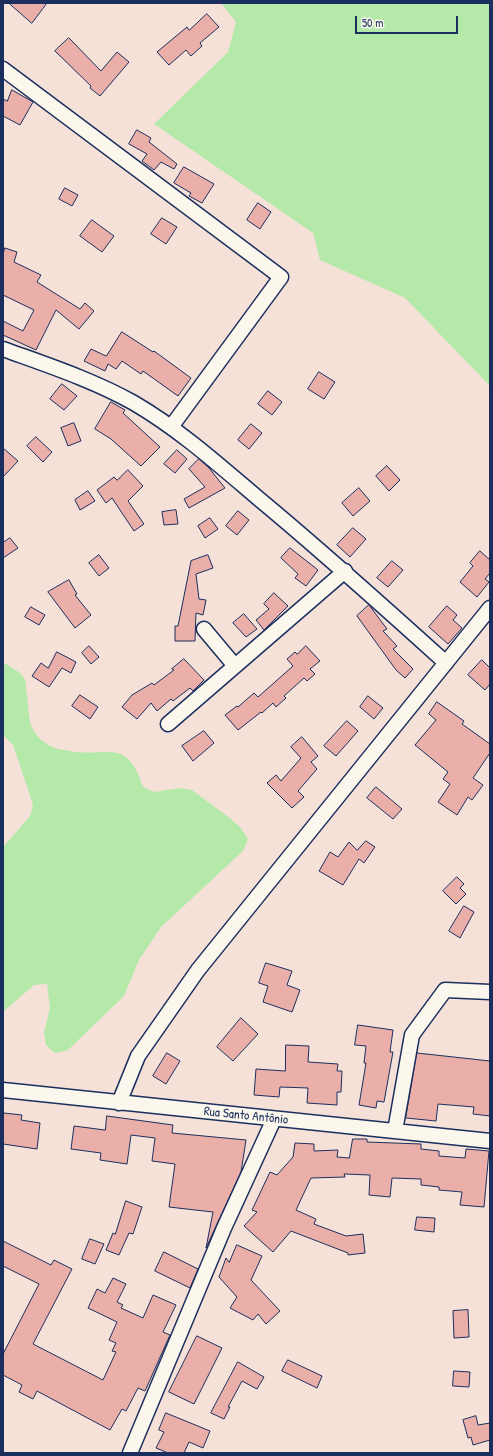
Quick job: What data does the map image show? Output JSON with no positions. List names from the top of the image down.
{
  "streets": {
    "street": ["Rua Santo Antônio"]
  },
  "scale_bar": "50 m"
}
